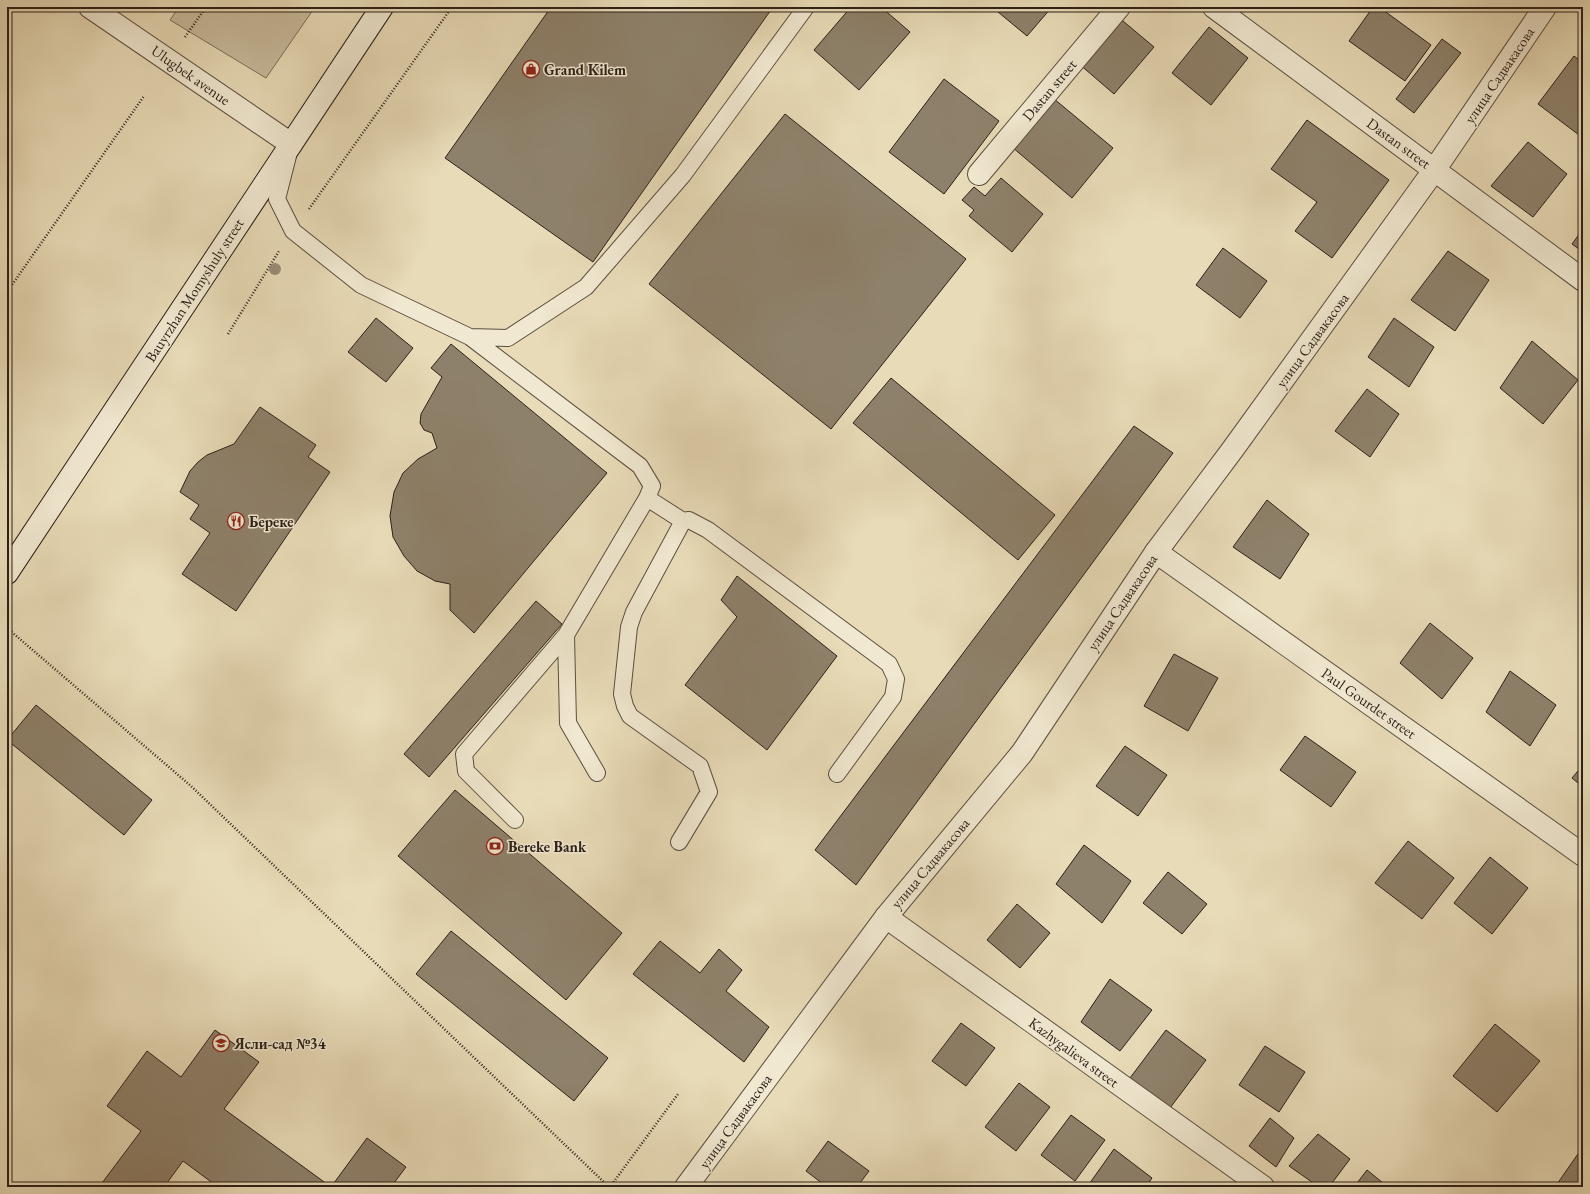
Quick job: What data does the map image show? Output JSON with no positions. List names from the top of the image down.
{
  "streets": {
    "street": [
      "Ulugbek avenue",
      "улица Садвакасова",
      "Dastan street",
      "Bauyrzhan Momyshuly street",
      "Paul Gourdet street",
      "Kazhygalieva street"
    ]
  },
  "crossings": [
    ["Ulugbek avenue", "Bauyrzhan Momyshuly street"],
    ["улица Садвакасова", "Dastan street"],
    ["улица Садвакасова", "Paul Gourdet street"],
    ["улица Садвакасова", "Kazhygalieva street"]
  ],
  "places": {
    "shop": ["Grand Kilem"],
    "restaurant": ["Береке"],
    "bank": ["Bereke Bank"],
    "school or university": ["Ясли-сад №34"]
  }
}
